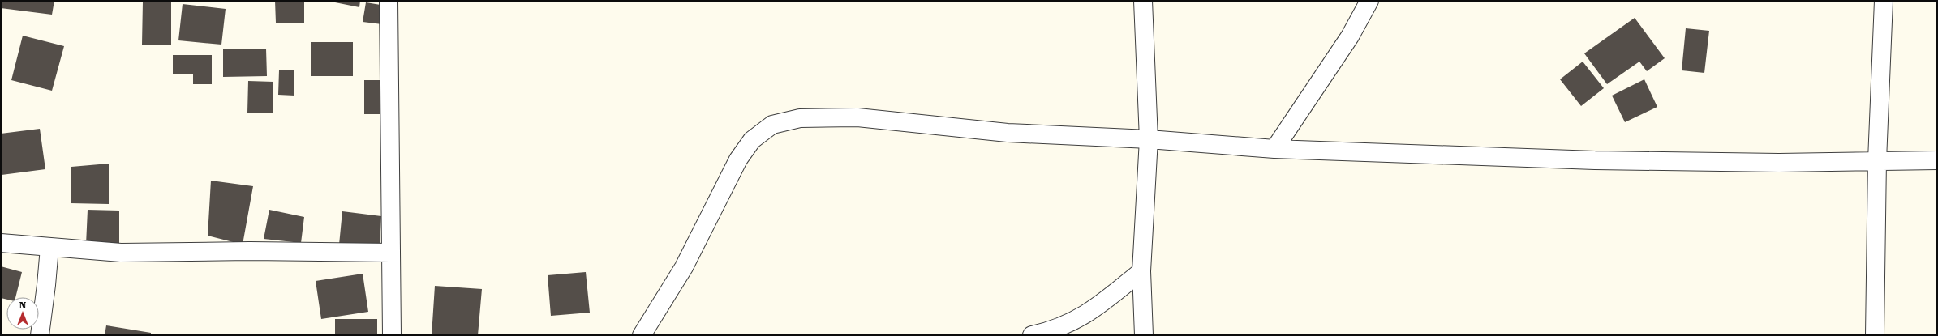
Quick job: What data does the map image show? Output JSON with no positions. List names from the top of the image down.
{
  "north": "top"
}
